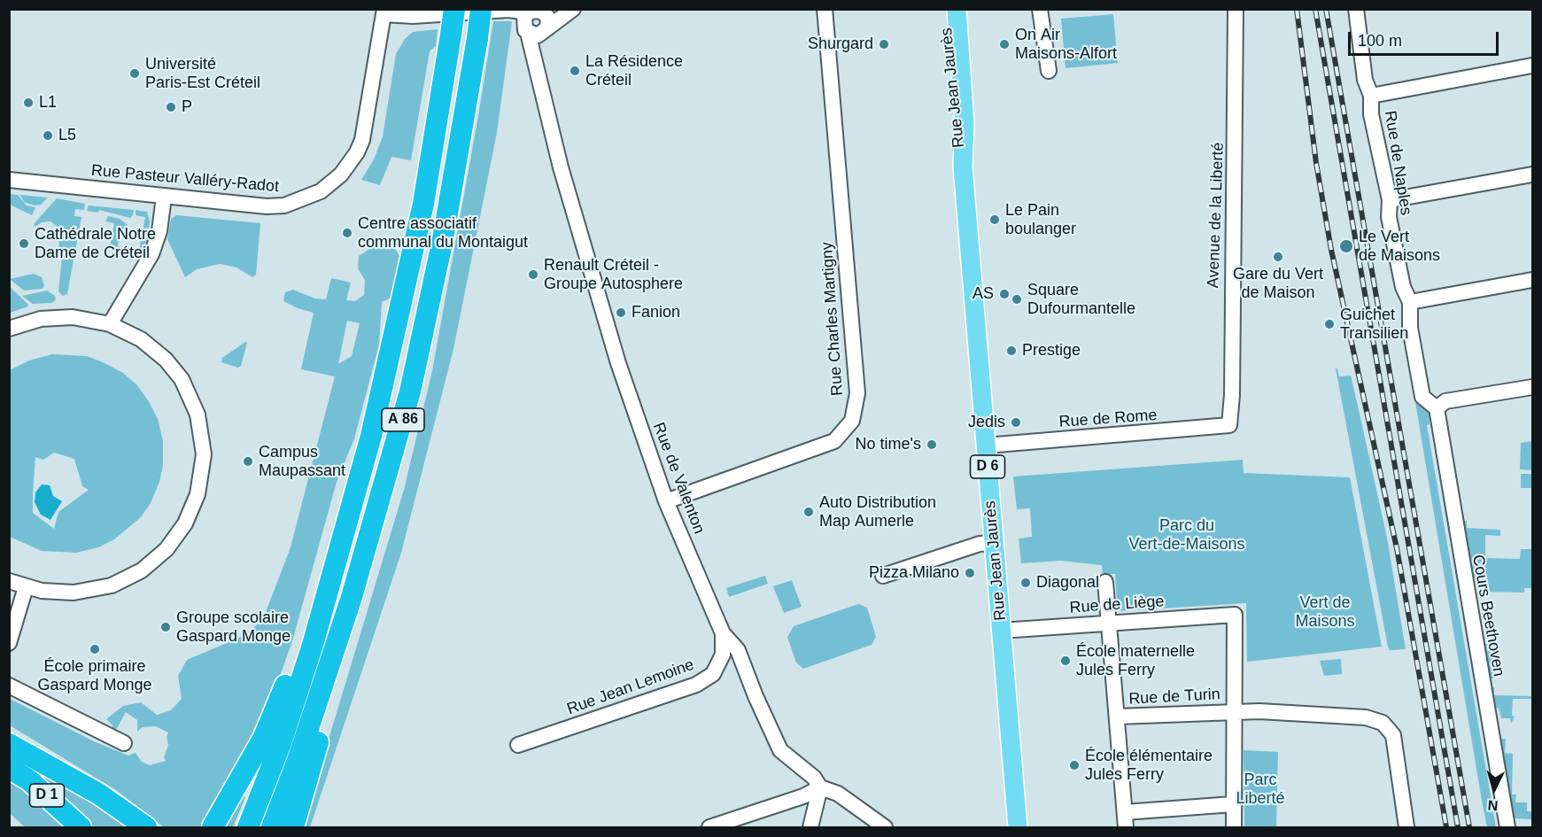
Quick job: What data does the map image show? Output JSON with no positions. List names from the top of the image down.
{
  "streets": {
    "highway": ["A 86", "D 1"],
    "main road": ["Rue Jean Jaurès", "D 6"],
    "street": [
      "Rue de Naples",
      "Rue Pasteur Valléry-Radot",
      "Avenue de la Liberté",
      "Rue Charles Martigny",
      "Rue de Rome",
      "Rue de Valenton",
      "Rue de Liège",
      "Cours Beethoven",
      "Rue Jean Lemoine",
      "Rue de Turin"
    ]
  },
  "crossings": [
    ["Rue Jean Jaurès", "Rue de Rome"],
    ["Rue Jean Jaurès", "Rue de Liège"],
    ["Rue de Naples", "Cours Beethoven"],
    ["Avenue de la Liberté", "Rue de Rome"],
    ["Rue Charles Martigny", "Rue de Valenton"],
    ["Rue de Valenton", "Rue Jean Lemoine"],
    ["Rue de Liège", "Rue de Turin"]
  ],
  "parks": ["Parc du Vert-de-Maisons", "Vert de Maisons", "Parc Liberté"],
  "places": [
    "Shurgard",
    "On Air Maisons-Alfort",
    "La Résidence Créteil",
    "Université Paris-Est Créteil",
    "L1",
    "P",
    "L5",
    "Le Pain boulanger",
    "Centre associatif communal du Montaigut",
    "Cathédrale Notre Dame de Créteil",
    "Le Vert de Maisons",
    "Gare du Vert de Maison",
    "Renault Créteil - Groupe Autosphere",
    "AS",
    "Square Dufourmantelle",
    "Fanion",
    "Guichet Transilien",
    "Prestige",
    "Jedis",
    "No time's",
    "Campus Maupassant",
    "Auto Distribution Map Aumerle",
    "Pizza Milano",
    "Diagonal",
    "Groupe scolaire Gaspard Monge",
    "École primaire Gaspard Monge",
    "École maternelle Jules Ferry",
    "École élémentaire Jules Ferry"
  ],
  "scale_bar": "100 m",
  "north": "bottom"
}
